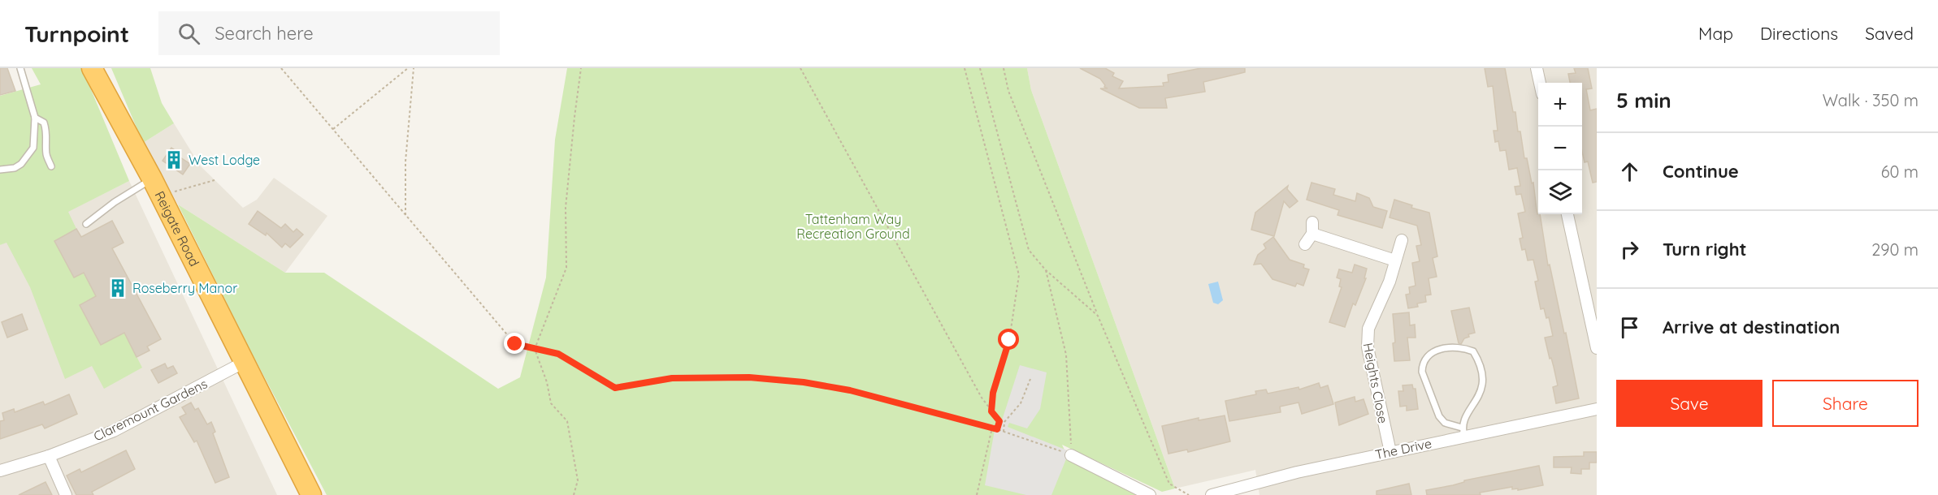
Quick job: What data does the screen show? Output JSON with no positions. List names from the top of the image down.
{
  "streets": {
    "highway": ["Reigate Road"],
    "street": ["Heights Close", "Claremount Gardens", "The Drive"]
  },
  "crossings": [
    ["Reigate Road", "Claremount Gardens"],
    ["Heights Close", "The Drive"]
  ],
  "parks": ["Tattenham Way Recreation Ground"],
  "places": {
    "building": ["West Lodge", "Roseberry Manor"]
  },
  "page": {
    "header": "Turnpoint",
    "search": "Search here",
    "nav": ["Map", "Directions", "Saved"],
    "heading": ["5 min", "Walk · 350 m"],
    "map_buttons": ["+", "−"],
    "list": [
      ["Continue", "60 m"],
      ["Turn right", "290 m"],
      "Arrive at destination"
    ],
    "buttons": ["Save", "Share"]
  }
}
